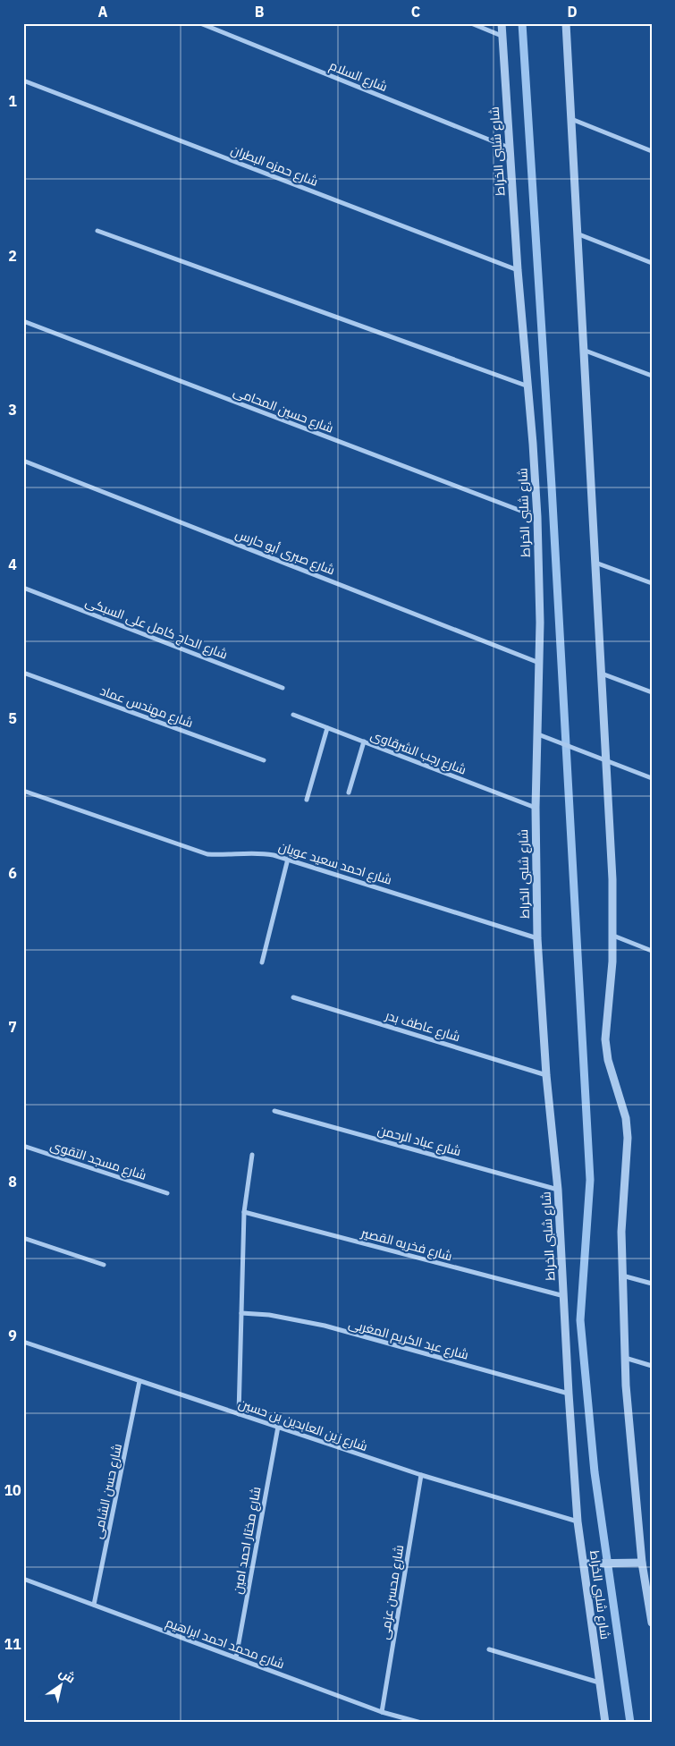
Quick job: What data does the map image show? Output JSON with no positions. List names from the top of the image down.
{
  "streets": {
    "street": [
      "شارع السلام",
      "شارع شلبى الخراط",
      "شارع حمزه البطران",
      "شارع حسين المحامى",
      "شارع صبرى أبو حارس",
      "شارع الحاج كامل على السبكى",
      "شارع مهندس عماد",
      "شارع رجب الشرقاوى",
      "شارع احمد سعيد عويان",
      "شارع عاطف بدر",
      "شارع عباد الرحمن",
      "شارع مسجد التقوى",
      "شارع فخريه القصير",
      "شارع عبد الكريم المغربى",
      "شارع زين العابدين بن حسين",
      "شارع حسن الشامى",
      "شارع مختار احمد امين",
      "شارع محسن عزمى",
      "شارع محمد احمد ابراهيم"
    ]
  },
  "crossings": [
    ["شارع السلام", "شارع شلبى الخراط"],
    ["شارع شلبى الخراط", "شارع حمزه البطران"],
    ["شارع شلبى الخراط", "شارع حسين المحامى"],
    ["شارع شلبى الخراط", "شارع صبرى أبو حارس"],
    ["شارع شلبى الخراط", "شارع رجب الشرقاوى"],
    ["شارع شلبى الخراط", "شارع احمد سعيد عويان"],
    ["شارع شلبى الخراط", "شارع عاطف بدر"],
    ["شارع شلبى الخراط", "شارع عباد الرحمن"],
    ["شارع شلبى الخراط", "شارع فخريه القصير"],
    ["شارع شلبى الخراط", "شارع عبد الكريم المغربى"],
    ["شارع شلبى الخراط", "شارع زين العابدين بن حسين"],
    ["شارع زين العابدين بن حسين", "شارع حسن الشامى"],
    ["شارع زين العابدين بن حسين", "شارع مختار احمد امين"],
    ["شارع زين العابدين بن حسين", "شارع محسن عزمى"],
    ["شارع حسن الشامى", "شارع محمد احمد ابراهيم"],
    ["شارع مختار احمد امين", "شارع محمد احمد ابراهيم"],
    ["شارع محسن عزمى", "شارع محمد احمد ابراهيم"]
  ],
  "north": "top right",
  "grid": {
    "columns": [
      "A",
      "B",
      "C",
      "D"
    ],
    "rows": [
      "1",
      "2",
      "3",
      "4",
      "5",
      "6",
      "7",
      "8",
      "9",
      "10",
      "11"
    ]
  }
}
